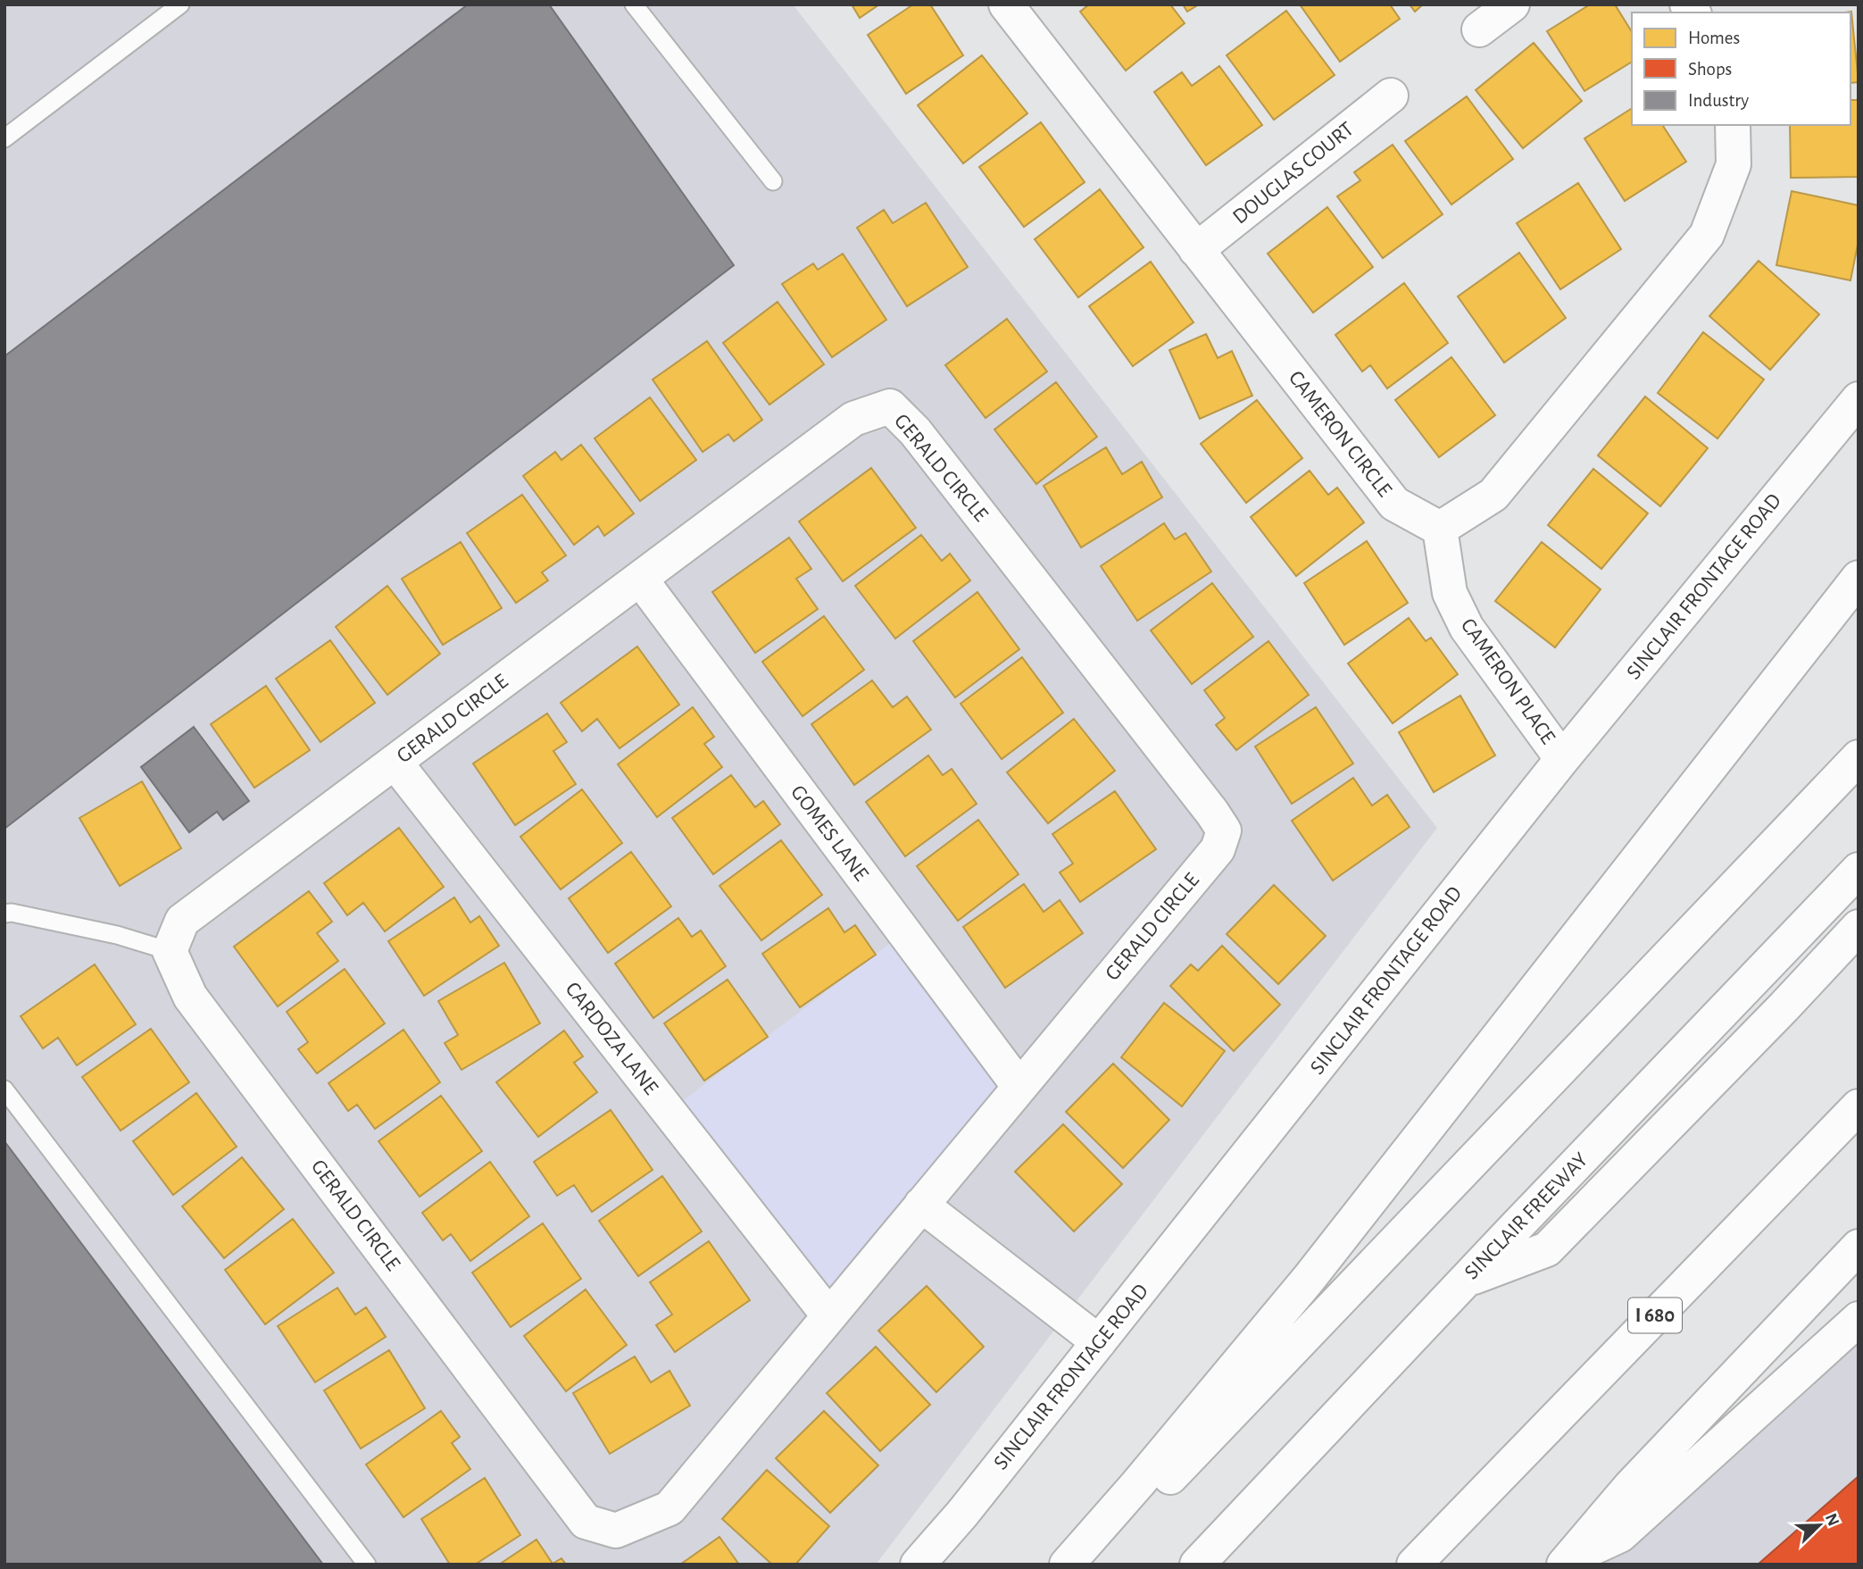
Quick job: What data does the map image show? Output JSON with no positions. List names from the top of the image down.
{
  "streets": {
    "main road": [
      "DOUGLAS COURT",
      "CAMERON CIRCLE",
      "GERALD CIRCLE",
      "SINCLAIR FRONTAGE ROAD",
      "CAMERON PLACE",
      "GOMES LANE",
      "CARDOZA LANE",
      "SINCLAIR FREEWAY",
      "I 680"
    ]
  },
  "crossings": [
    ["DOUGLAS COURT", "CAMERON CIRCLE"],
    ["CAMERON CIRCLE", "CAMERON PLACE"],
    ["GERALD CIRCLE", "GOMES LANE"],
    ["GERALD CIRCLE", "CARDOZA LANE"],
    ["SINCLAIR FRONTAGE ROAD", "CAMERON PLACE"]
  ],
  "legend": ["Homes", "Shops", "Industry"],
  "north": "top right"
}
